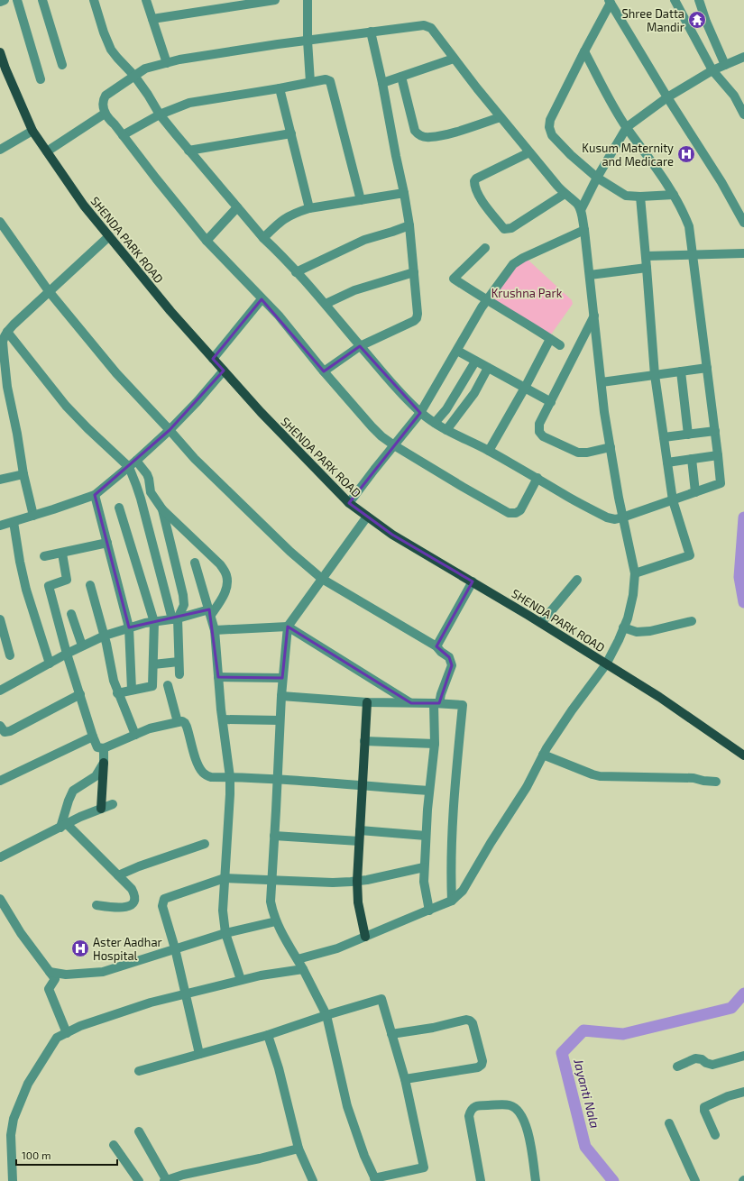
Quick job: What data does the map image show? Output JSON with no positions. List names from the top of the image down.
{
  "streets": {
    "main road": ["SHENDA PARK ROAD"]
  },
  "water": ["Jayanti Nala"],
  "parks": ["Krushna Park"],
  "places": {
    "temple": ["Shree Datta Mandir"],
    "hospital": ["Kusum Maternity and Medicare", "Aster Aadhar Hospital"]
  },
  "scale_bar": "100 m"
}
